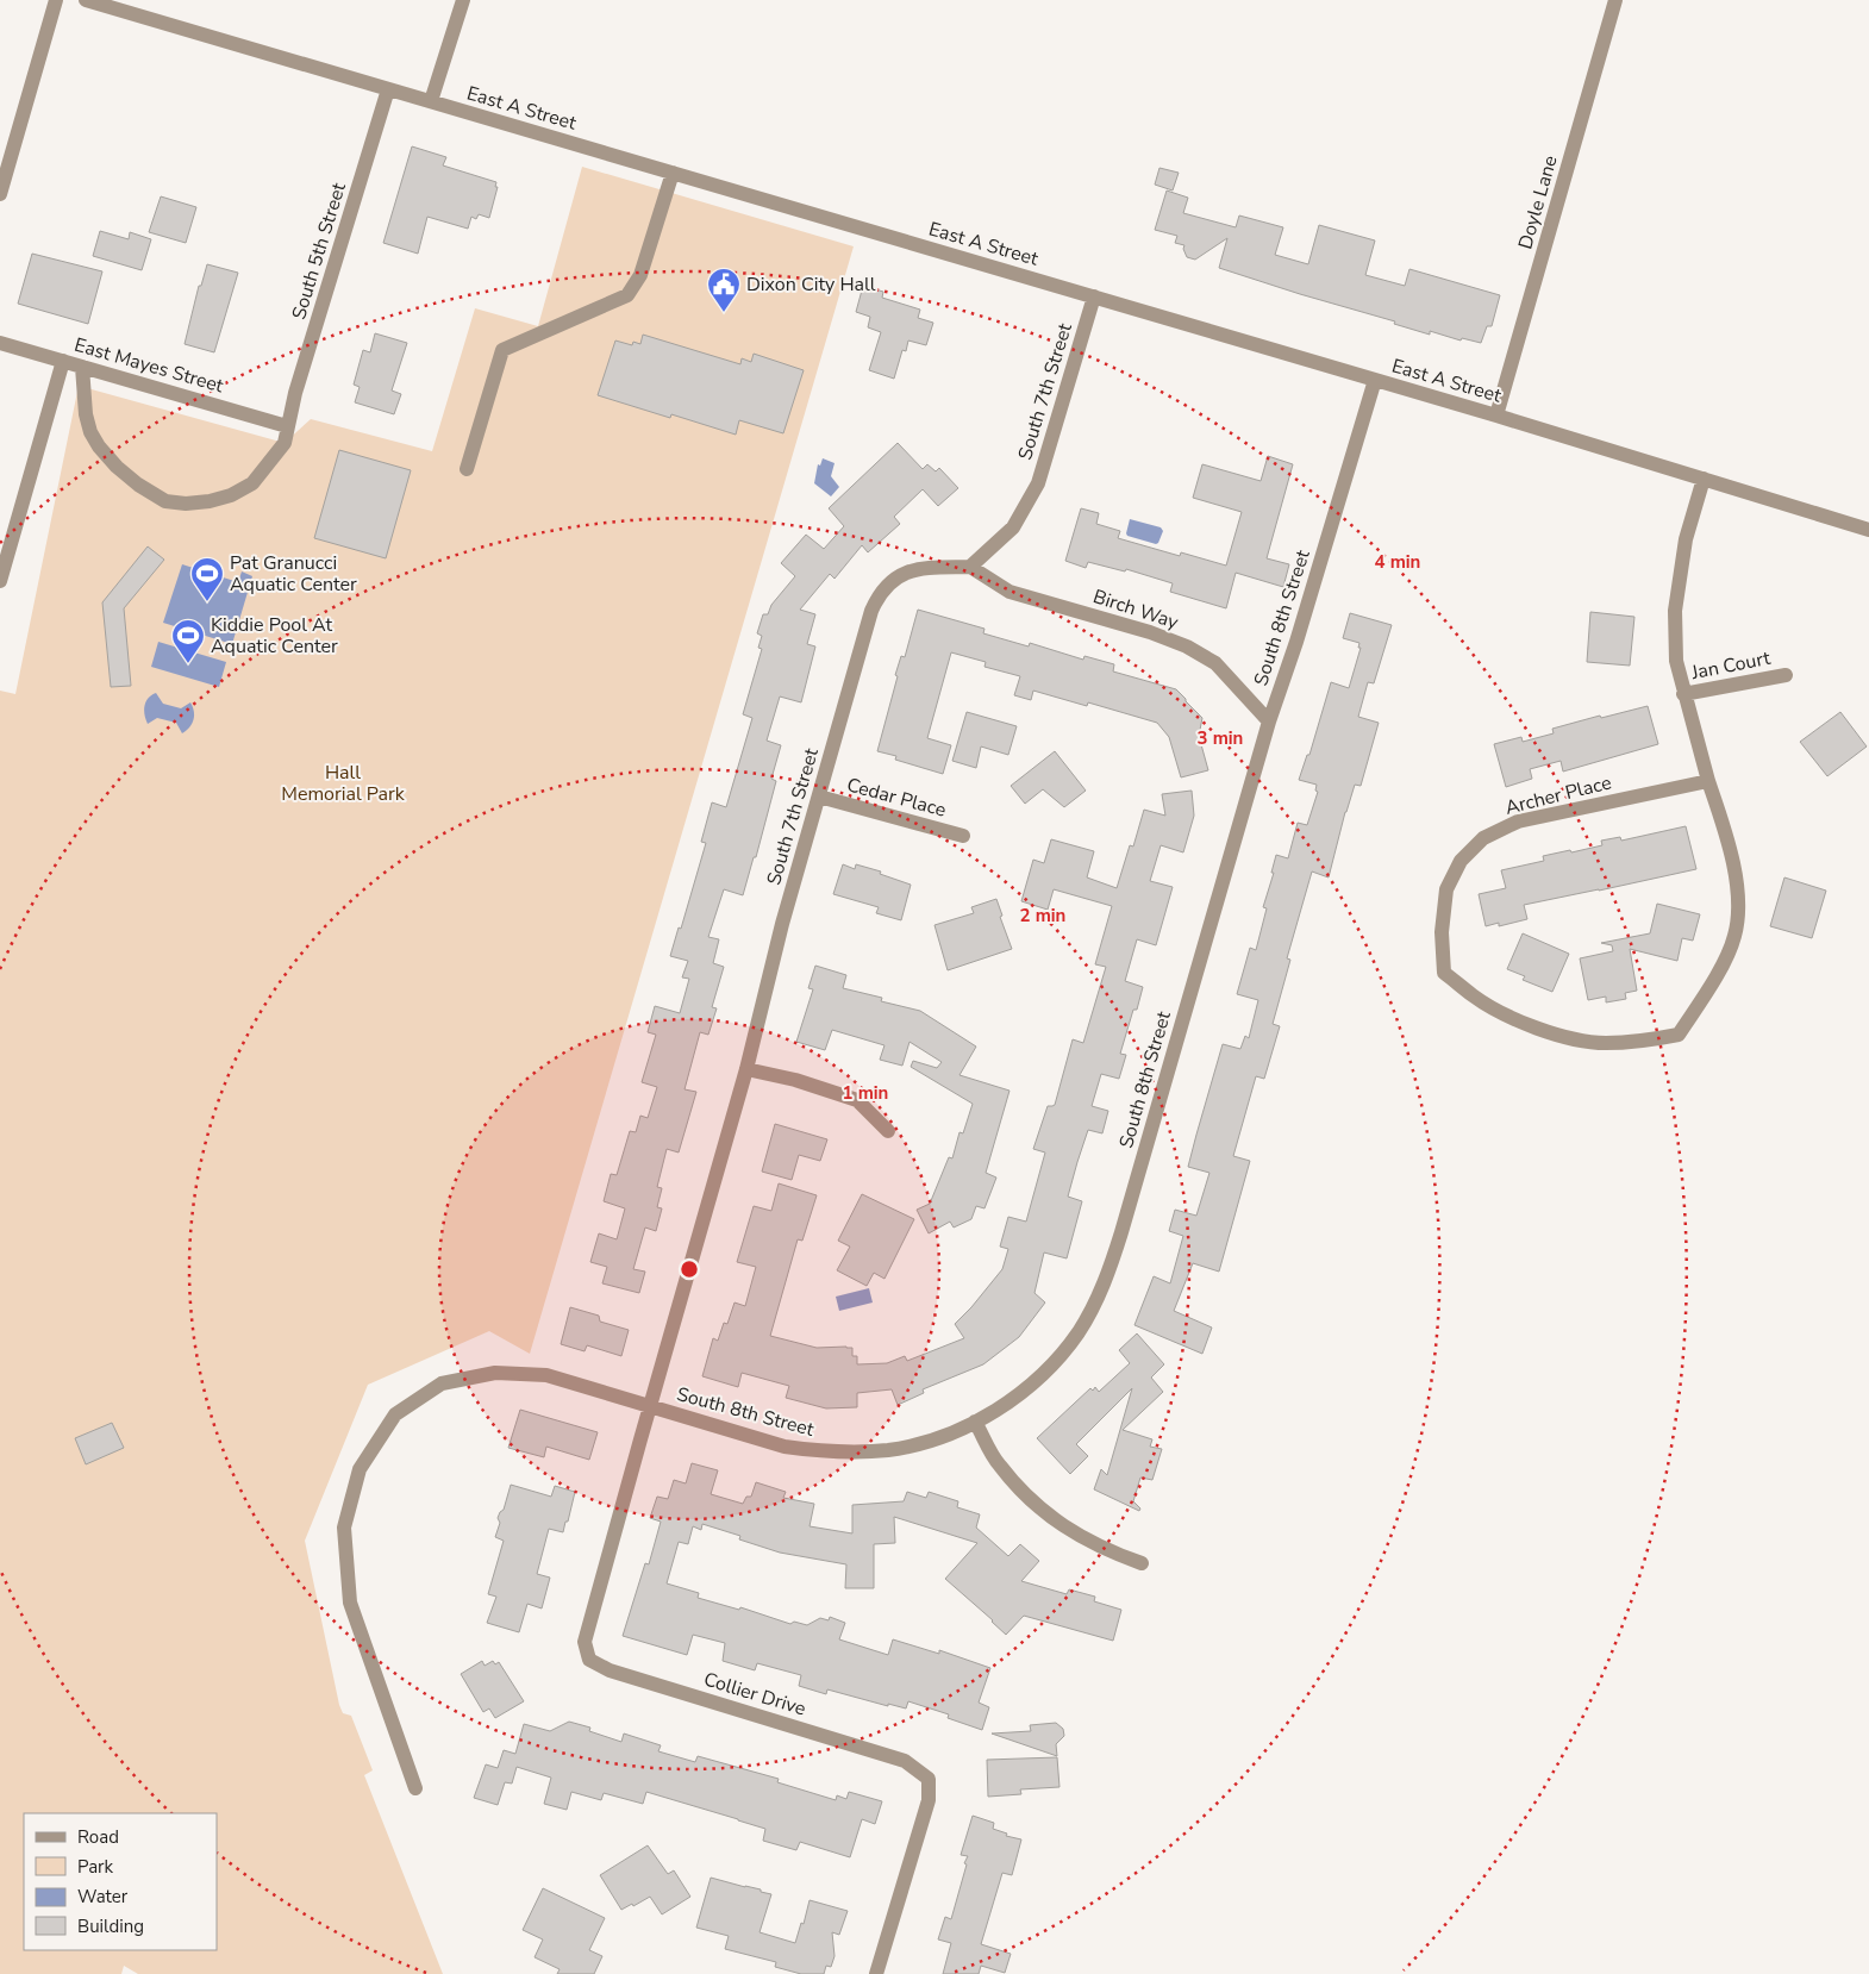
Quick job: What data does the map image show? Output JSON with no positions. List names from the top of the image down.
{
  "streets": {
    "street": [
      "East A Street",
      "Doyle Lane",
      "South 5th Street",
      "East Mayes Street",
      "South 7th Street",
      "Birch Way",
      "South 8th Street",
      "Jan Court",
      "Archer Place",
      "Cedar Place",
      "Collier Drive"
    ]
  },
  "crossings": [
    ["East A Street", "Doyle Lane"],
    ["East A Street", "South 5th Street"],
    ["East A Street", "South 7th Street"],
    ["East A Street", "South 8th Street"],
    ["East A Street", "Archer Place"],
    ["South 5th Street", "East Mayes Street"],
    ["South 7th Street", "Birch Way"],
    ["South 7th Street", "South 8th Street"],
    ["South 7th Street", "Cedar Place"],
    ["South 7th Street", "Collier Drive"],
    ["Birch Way", "South 8th Street"],
    ["Jan Court", "Archer Place"]
  ],
  "parks": ["Hall Memorial Park"],
  "places": {
    "public building": ["Dixon City Hall"],
    "sports": ["Pat Granucci Aquatic Center", "Kiddie Pool At Aquatic Center"]
  },
  "legend": [
    "Road",
    "Park",
    "Water",
    "Building"
  ],
  "rings": [
    "4 min",
    "3 min",
    "2 min",
    "1 min"
  ]
}
